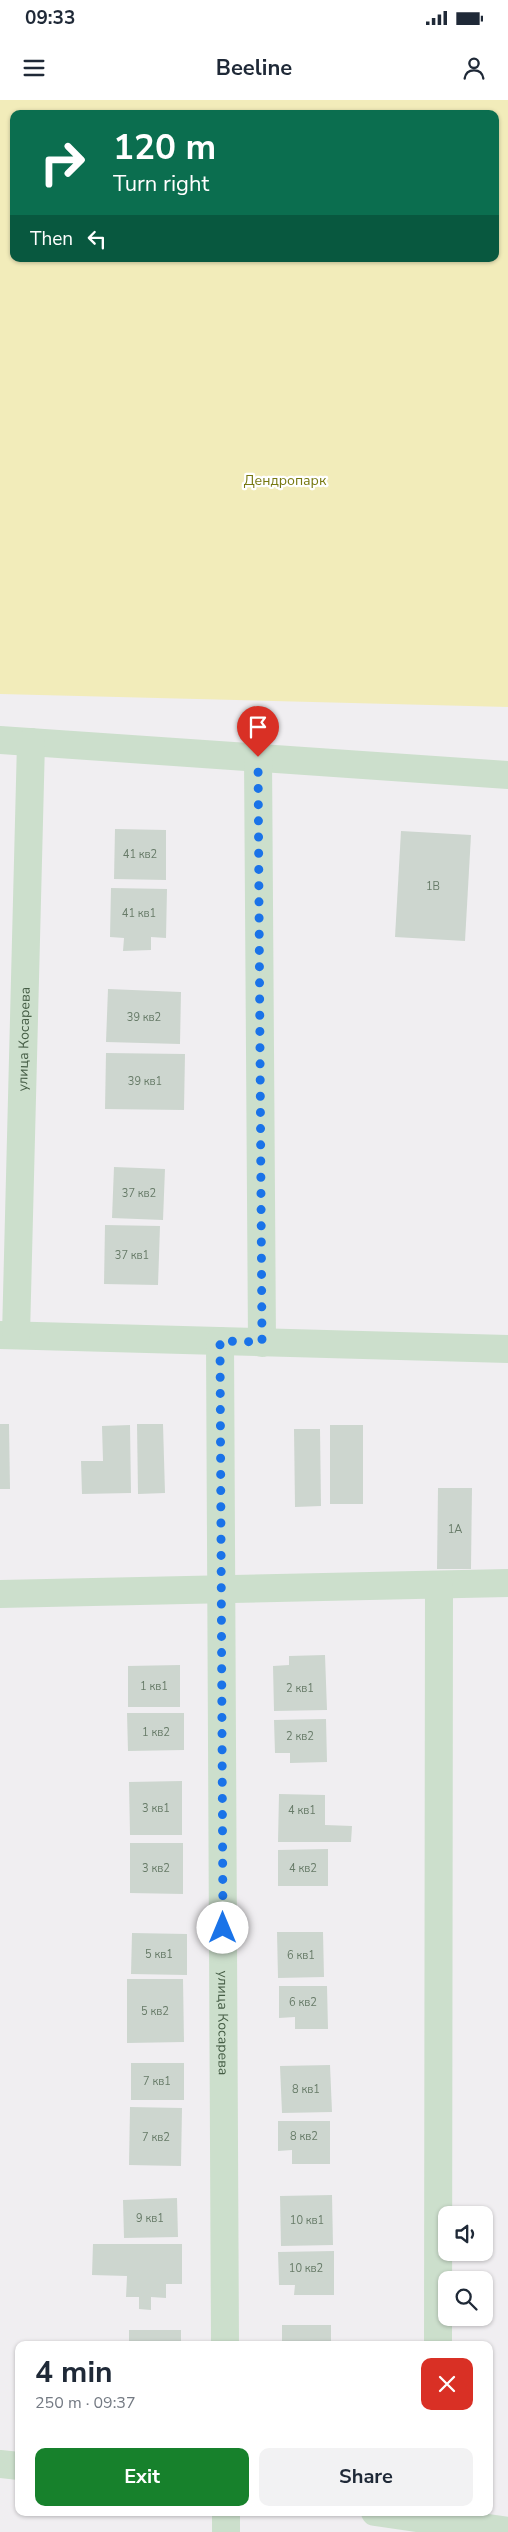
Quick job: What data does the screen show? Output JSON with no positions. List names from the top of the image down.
{
  "streets": {
    "street": ["улица Косарева"]
  },
  "parks": ["Дендропарк"],
  "house_numbers": [
    "41 кв2",
    "1В",
    "41 кв1",
    "39 кв2",
    "39 кв1",
    "37 кв2",
    "37 кв1",
    "1А",
    "1 кв1",
    "2 кв1",
    "1 кв2",
    "2 кв2",
    "3 кв1",
    "4 кв1",
    "3 кв2",
    "4 кв2",
    "5 кв1",
    "6 кв1",
    "6 кв2",
    "5 кв2",
    "7 кв1",
    "8 кв1",
    "8 кв2",
    "7 кв2",
    "9 кв1",
    "10 кв1",
    "10 кв2"
  ],
  "page": {
    "status": "09:33",
    "header": "Beeline",
    "turn": ["120 m", "Turn right"],
    "then": "Then",
    "heading": ["4 min", "250 m · 09:37"],
    "buttons": ["Exit", "Share"]
  }
}
